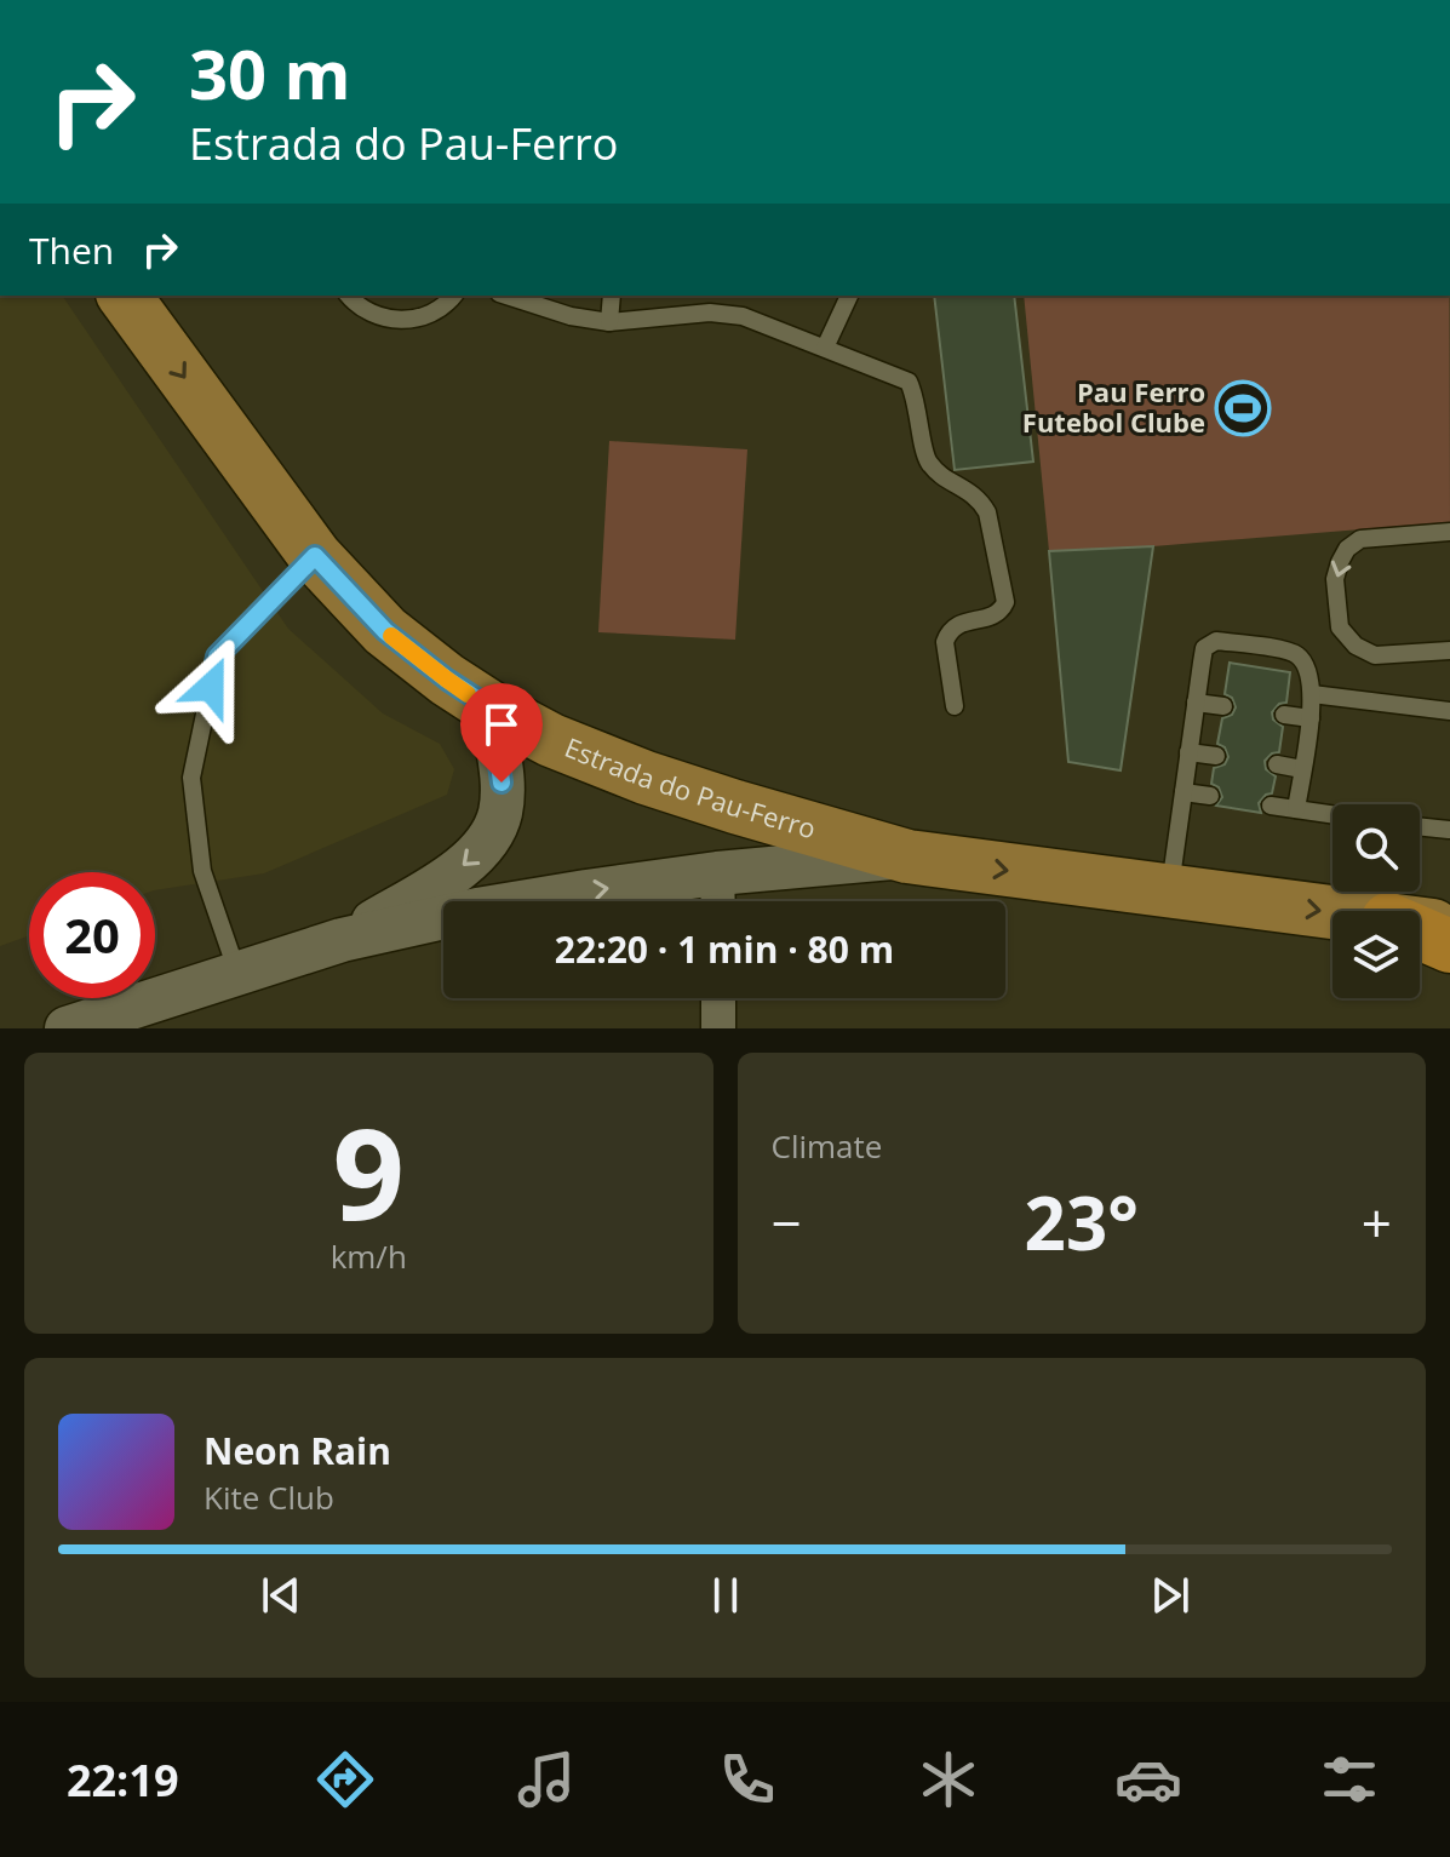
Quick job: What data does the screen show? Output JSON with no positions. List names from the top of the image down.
{
  "streets": {
    "main road": ["Estrada do Pau-Ferro"]
  },
  "one_way": ["Estrada do Pau-Ferro"],
  "places": {
    "sports": ["Pau Ferro Futebol Clube"]
  },
  "page": {
    "turn": ["30 m", "Estrada do Pau-Ferro"],
    "then": "Then",
    "limit": "20",
    "trip": "22:20 · 1 min · 80 m",
    "tile": [
      ["9", "km/h"],
      "Climate"
    ],
    "heat": ["−", "23°", "+"],
    "song": ["Neon Rain", "Kite Club"],
    "tabs": "22:19"
  }
}
